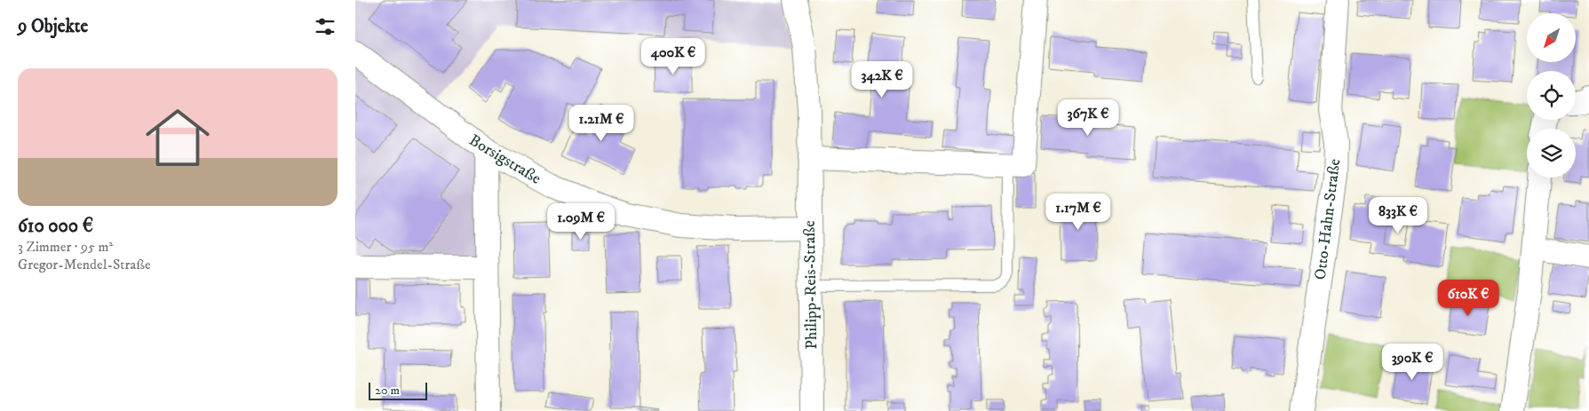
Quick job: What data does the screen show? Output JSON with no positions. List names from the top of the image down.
{
  "streets": {
    "street": ["Borsigstraße", "Otto-Hahn-Straße", "Philipp-Reis-Straße"]
  },
  "crossings": [
    ["Borsigstraße", "Philipp-Reis-Straße"]
  ],
  "scale_bar": "20 m",
  "north": "bottom left",
  "page": {
    "heading": "9 Objekte",
    "price": [
      "400K €",
      "342K €",
      "367K €",
      "1.21M €",
      "1.17M €",
      "833K €",
      "1.09M €",
      "610K €",
      "390K €"
    ],
    "list": [
      {
        "name": "610 000 €",
        "note": "3 Zimmer · 95 m² · Gregor-Mendel-Straße"
      }
    ],
    "scale": "20 m"
  }
}
